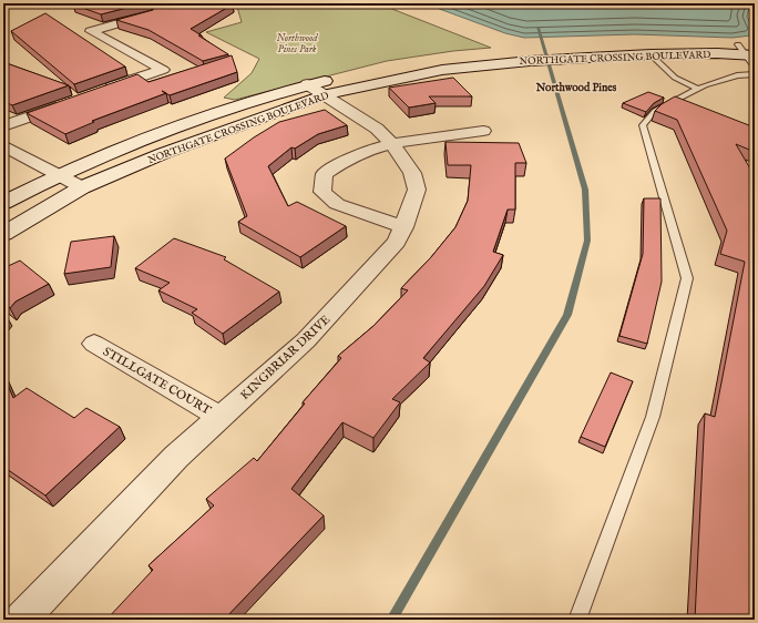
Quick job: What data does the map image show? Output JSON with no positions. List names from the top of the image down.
{
  "streets": {
    "street": ["NORTHGATE CROSSING BOULEVARD", "KINGBRIAR DRIVE", "STILLGATE COURT"]
  },
  "crossings": [
    ["NORTHGATE CROSSING BOULEVARD", "KINGBRIAR DRIVE"],
    ["KINGBRIAR DRIVE", "STILLGATE COURT"]
  ],
  "districts": ["Northwood Pines"],
  "parks": ["Northwood Pines Park"]
}
